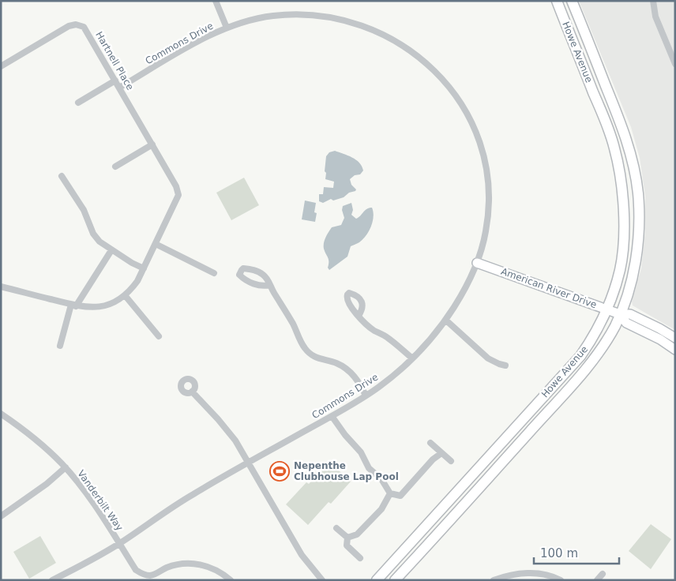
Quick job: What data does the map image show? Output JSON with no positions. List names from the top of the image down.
{
  "streets": {
    "main road": ["Howe Avenue"],
    "street": [
      "Commons Drive",
      "Hartnell Place",
      "American River Drive",
      "Vanderbilt Way"
    ]
  },
  "crossings": [
    ["Commons Drive", "Hartnell Place"],
    ["Commons Drive", "American River Drive"],
    ["Commons Drive", "Vanderbilt Way"],
    ["Howe Avenue", "American River Drive"]
  ],
  "places": {
    "sports": ["Nepenthe Clubhouse Lap Pool"]
  },
  "scale_bar": "100 m"
}
